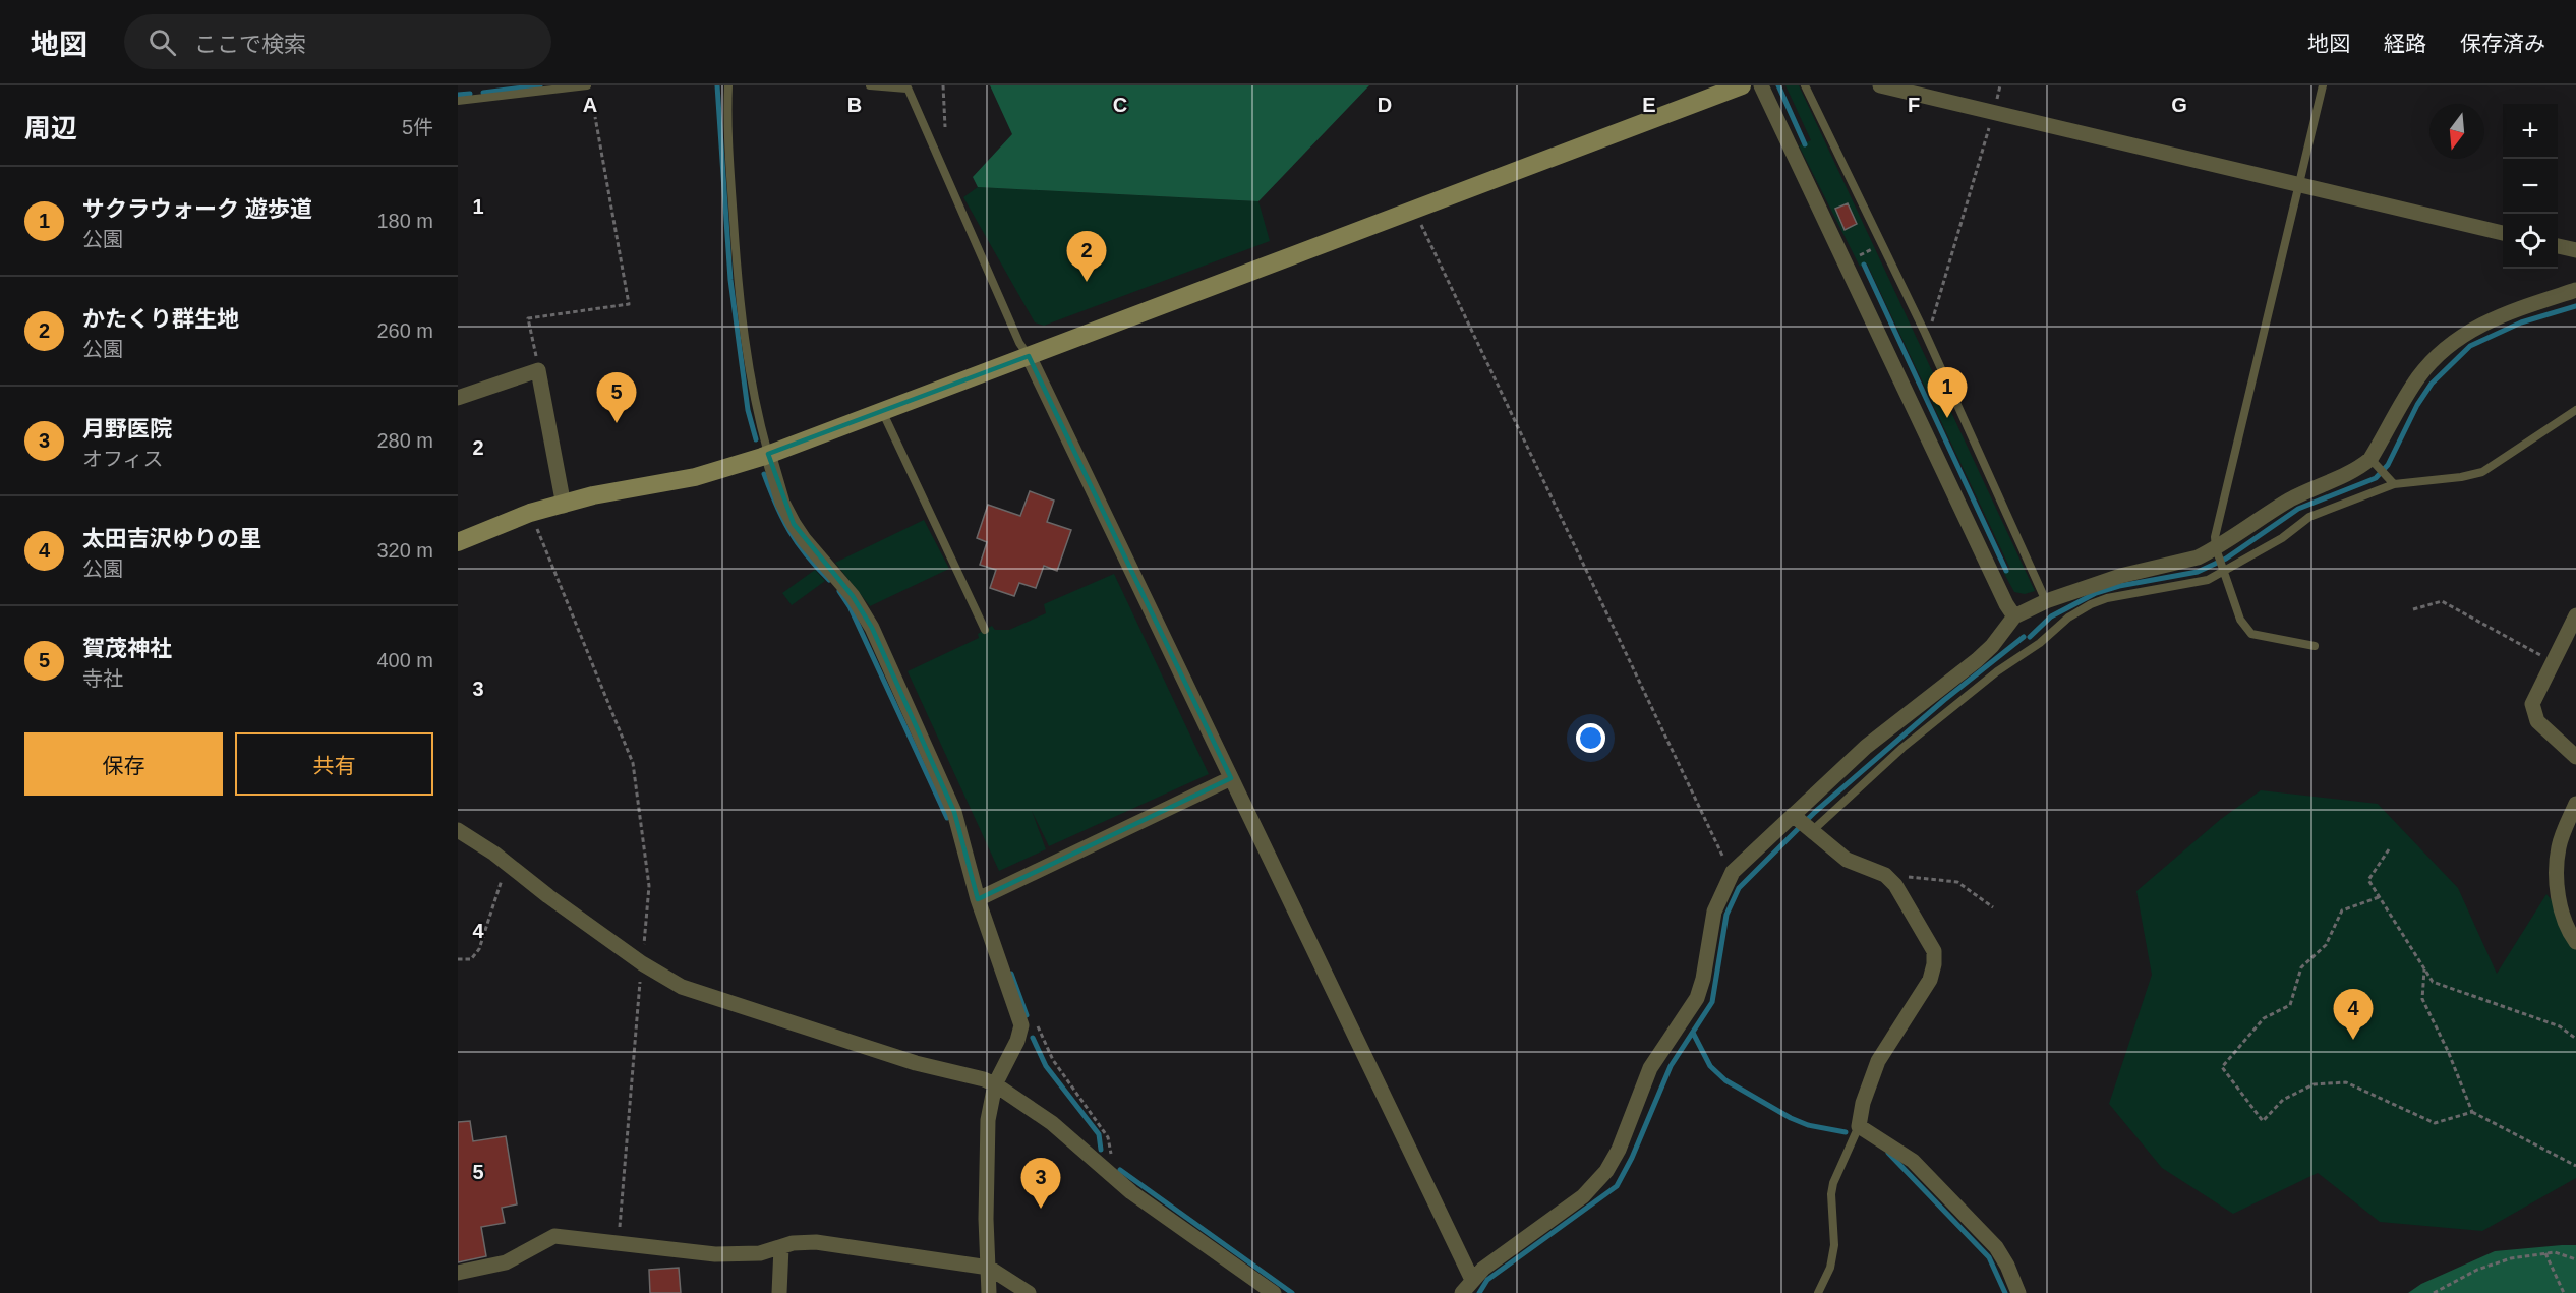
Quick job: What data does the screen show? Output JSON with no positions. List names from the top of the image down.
{
  "north": "bottom",
  "page": {
    "header": "地図",
    "search": "ここで検索",
    "nav": ["地図", "経路", "保存済み"],
    "heading": ["周辺", "5件"],
    "map_buttons": ["+", "−"],
    "list": [
      {
        "mark": "1",
        "name": "サクラウォーク 遊歩道",
        "note": "公園",
        "value": "180 m"
      },
      {
        "mark": "2",
        "name": "かたくり群生地",
        "note": "公園",
        "value": "260 m"
      },
      {
        "mark": "3",
        "name": "月野医院",
        "note": "オフィス",
        "value": "280 m"
      },
      {
        "mark": "4",
        "name": "太田吉沢ゆりの里",
        "note": "公園",
        "value": "320 m"
      },
      {
        "mark": "5",
        "name": "賀茂神社",
        "note": "寺社",
        "value": "400 m"
      }
    ],
    "pins": [
      "2",
      "1",
      "5",
      "4",
      "3"
    ],
    "buttons": ["保存", "共有"]
  },
  "grid": {
    "columns": [
      "A",
      "B",
      "C",
      "D",
      "E",
      "F",
      "G"
    ],
    "rows": [
      "1",
      "2",
      "3",
      "4",
      "5"
    ]
  }
}
